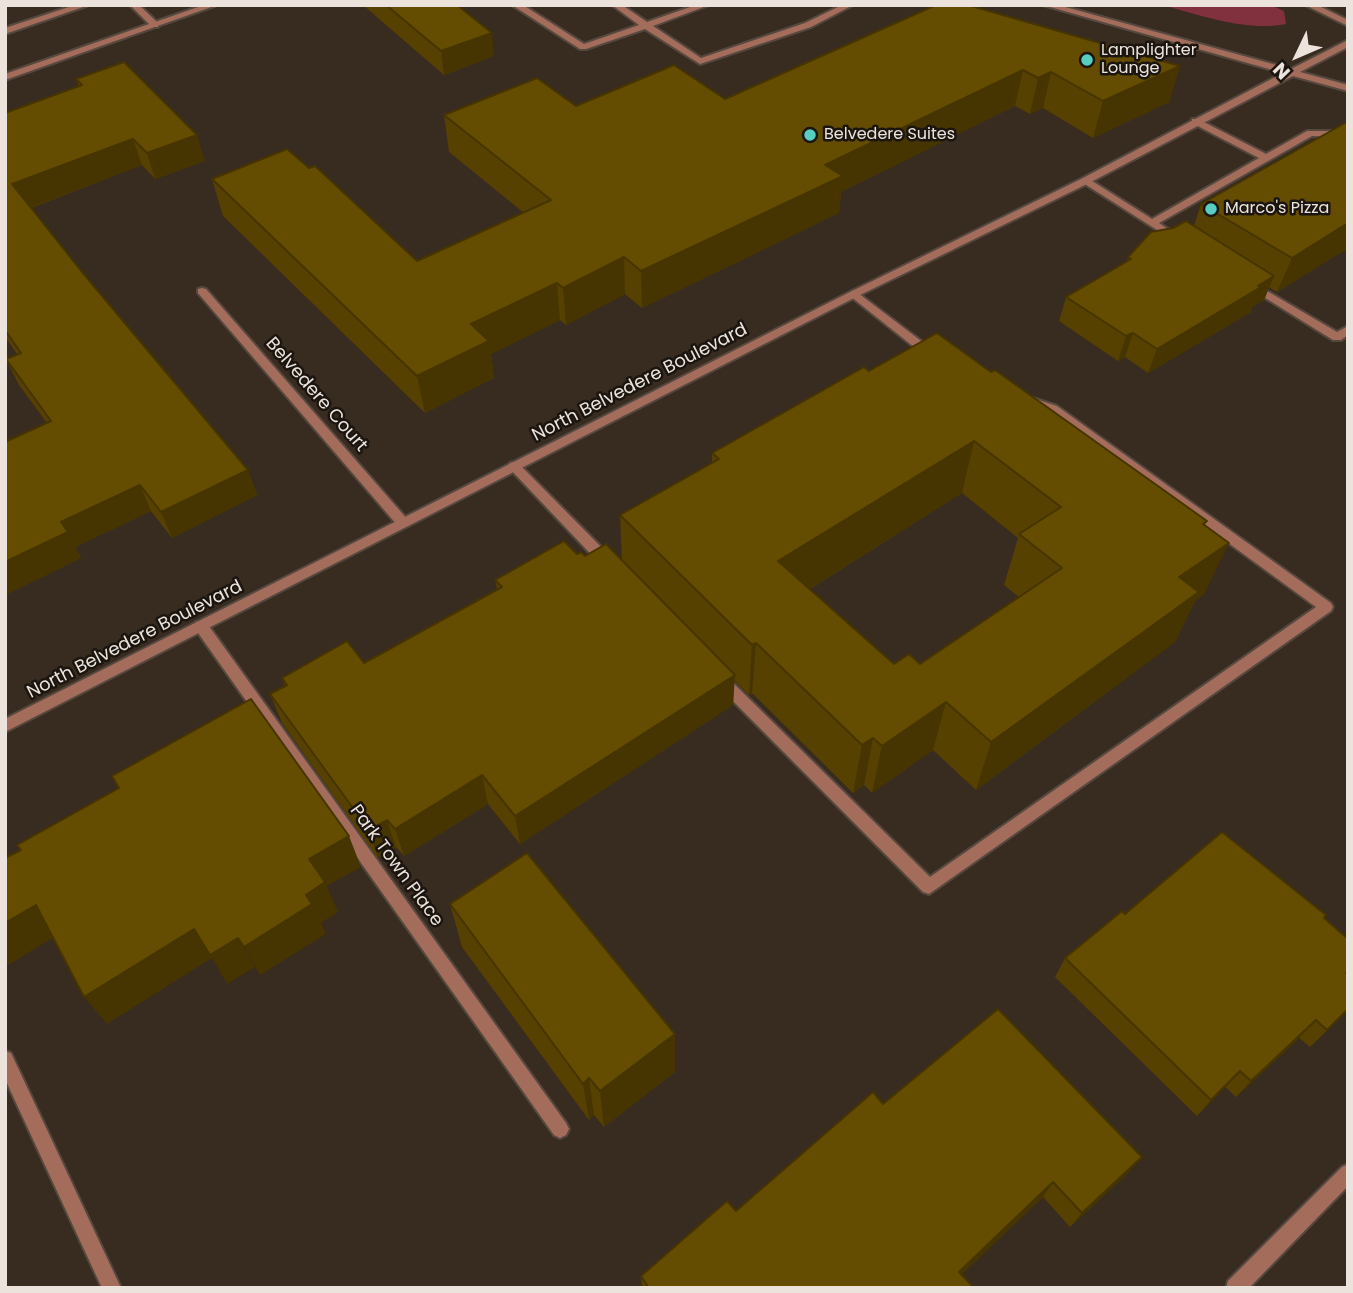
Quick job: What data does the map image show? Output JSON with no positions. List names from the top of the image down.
{
  "streets": {
    "street": ["North Belvedere Boulevard", "Belvedere Court", "Park Town Place"]
  },
  "crossings": [
    ["North Belvedere Boulevard", "Belvedere Court"],
    ["North Belvedere Boulevard", "Park Town Place"]
  ],
  "places": ["Lamplighter Lounge", "Belvedere Suites", "Marco's Pizza"],
  "north": "bottom left"
}
